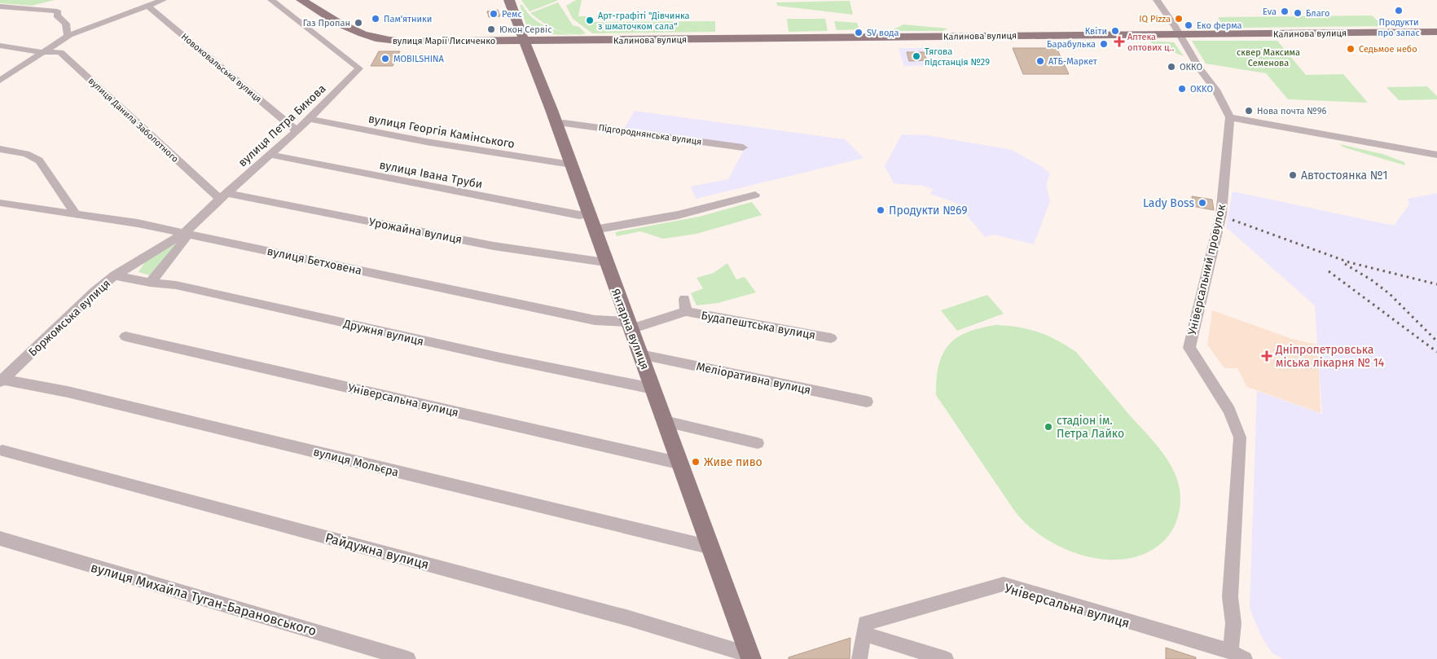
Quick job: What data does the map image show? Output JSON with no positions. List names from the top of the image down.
{
  "streets": {
    "main road": ["Калинова вулиця", "вулиця Марії Лисиченко", "Янтарна вулиця"],
    "street": [
      "Новоковальська вулиця",
      "вулиця Данила Заболотного",
      "вулиця Петра Бикова",
      "вулиця Георгія Камінського",
      "Підгороднянська вулиця",
      "вулиця Івана Труби",
      "Урожайна вулиця",
      "вулиця Бетховена",
      "Універсальний провулок",
      "Боржомська вулиця",
      "Будапештська вулиця",
      "Дружня вулиця",
      "Меліоративна вулиця",
      "Універсальна вулиця",
      "вулиця Мольєра",
      "Райдужна вулиця",
      "вулиця Михайла Туган-Барановського"
    ]
  },
  "crossings": [
    ["Калинова вулиця", "вулиця Марії Лисиченко"],
    ["Калинова вулиця", "Янтарна вулиця"],
    ["вулиця Марії Лисиченко", "Янтарна вулиця"],
    ["Новоковальська вулиця", "вулиця Петра Бикова"],
    ["вулиця Данила Заболотного", "вулиця Петра Бикова"],
    ["вулиця Данила Заболотного", "Урожайна вулиця"],
    ["вулиця Петра Бикова", "вулиця Георгія Камінського"],
    ["вулиця Петра Бикова", "вулиця Івана Труби"],
    ["вулиця Петра Бикова", "Урожайна вулиця"],
    ["вулиця Петра Бикова", "вулиця Бетховена"],
    ["вулиця Петра Бикова", "Боржомська вулиця"],
    ["вулиця Петра Бикова", "Дружня вулиця"],
    ["вулиця Георгія Камінського", "Янтарна вулиця"],
    ["Підгороднянська вулиця", "Янтарна вулиця"],
    ["вулиця Івана Труби", "Янтарна вулиця"],
    ["Урожайна вулиця", "Янтарна вулиця"],
    ["вулиця Бетховена", "Боржомська вулиця"],
    ["вулиця Бетховена", "Будапештська вулиця"],
    ["вулиця Бетховена", "Янтарна вулиця"],
    ["Універсальний провулок", "Універсальна вулиця"],
    ["Боржомська вулиця", "Дружня вулиця"],
    ["Боржомська вулиця", "вулиця Мольєра"],
    ["Будапештська вулиця", "Янтарна вулиця"],
    ["Янтарна вулиця", "Дружня вулиця"],
    ["Янтарна вулиця", "Меліоративна вулиця"],
    ["Янтарна вулиця", "Універсальна вулиця"],
    ["Янтарна вулиця", "вулиця Мольєра"],
    ["Янтарна вулиця", "Райдужна вулиця"]
  ],
  "parks": ["сквер Максима Семенова"],
  "places": {
    "other": [
      "Продукти про запас",
      "Eva",
      "Благо",
      "Ремс",
      "Пам'ятники",
      "IQ Pizza",
      "Арт-графіті \"Дівчинка з шматочком сала\"",
      "Газ Пропан",
      "Еко ферма",
      "Юкон Сервіс",
      "Квіти",
      "SV вода",
      "Барабулька",
      "Седьмое небо",
      "Тягова пiдстанцiя №29",
      "MOBILSHINA",
      "АТБ-Маркет",
      "ОККО",
      "OKKO",
      "Нова почта №96",
      "Автостоянка №1",
      "Lady Boss",
      "Продукти №69",
      "стадіон ім. Петра Лайко",
      "Живе пиво"
    ],
    "health": ["Аптека оптових ц‥", "Дніпропетровська міська лікарня № 14"]
  }
}
